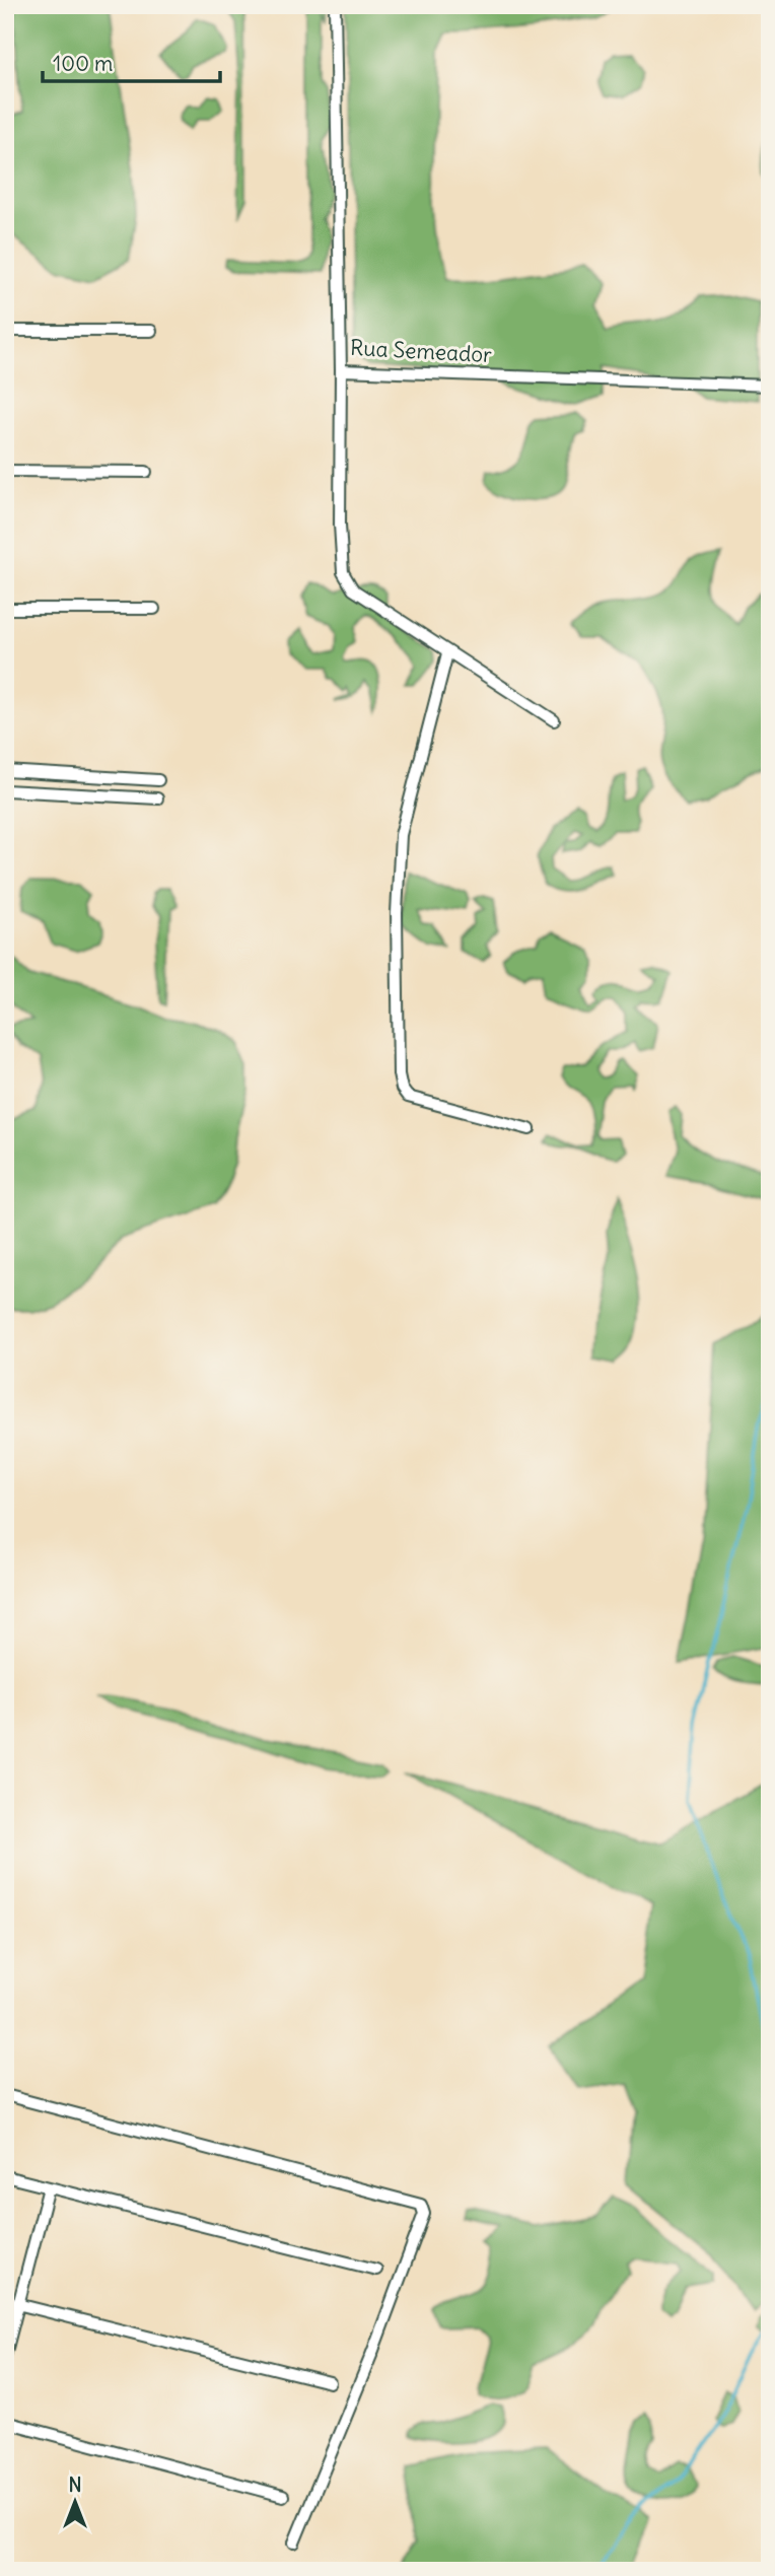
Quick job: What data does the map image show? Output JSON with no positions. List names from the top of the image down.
{
  "streets": {
    "street": ["Rua Semeador"]
  },
  "scale_bar": "100 m",
  "north": "top"
}
